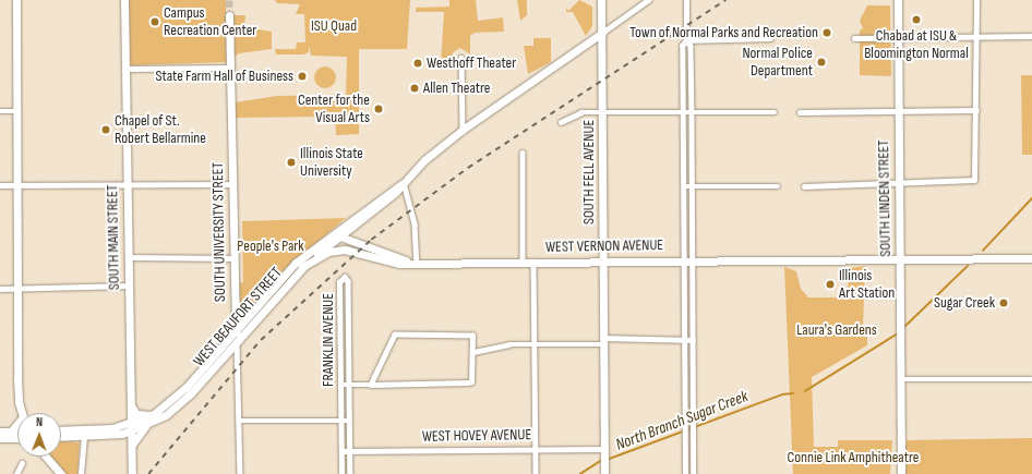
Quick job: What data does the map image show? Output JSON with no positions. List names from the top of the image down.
{
  "streets": {
    "main road": [
      "SOUTH FELL AVENUE",
      "SOUTH LINDEN STREET",
      "SOUTH UNIVERSITY STREET",
      "SOUTH MAIN STREET",
      "WEST VERNON AVENUE",
      "WEST BEAUFORT STREET"
    ],
    "street": ["FRANKLIN AVENUE", "WEST HOVEY AVENUE"]
  },
  "crossings": [
    ["SOUTH FELL AVENUE", "WEST VERNON AVENUE"],
    ["SOUTH FELL AVENUE", "WEST BEAUFORT STREET"],
    ["SOUTH FELL AVENUE", "WEST HOVEY AVENUE"],
    ["SOUTH LINDEN STREET", "WEST VERNON AVENUE"],
    ["SOUTH UNIVERSITY STREET", "WEST BEAUFORT STREET"],
    ["SOUTH MAIN STREET", "WEST BEAUFORT STREET"],
    ["WEST VERNON AVENUE", "WEST BEAUFORT STREET"],
    ["FRANKLIN AVENUE", "WEST HOVEY AVENUE"]
  ],
  "water": ["North Branch Sugar Creek"],
  "parks": [
    "ISU Quad",
    "People's Park",
    "Laura's Gardens",
    "Connie Link Amphitheatre"
  ],
  "places": [
    "Chabad at ISU & Bloomington Normal",
    "Campus Recreation Center",
    "Town of Normal Parks and Recreation",
    "Normal Police Department",
    "Westhoff Theater",
    "State Farm Hall of Business",
    "Allen Theatre",
    "Center for the Visual Arts",
    "Chapel of St. Robert Bellarmine",
    "Illinois State University",
    "Illinois Art Station",
    "Sugar Creek"
  ],
  "north": "top"
}
